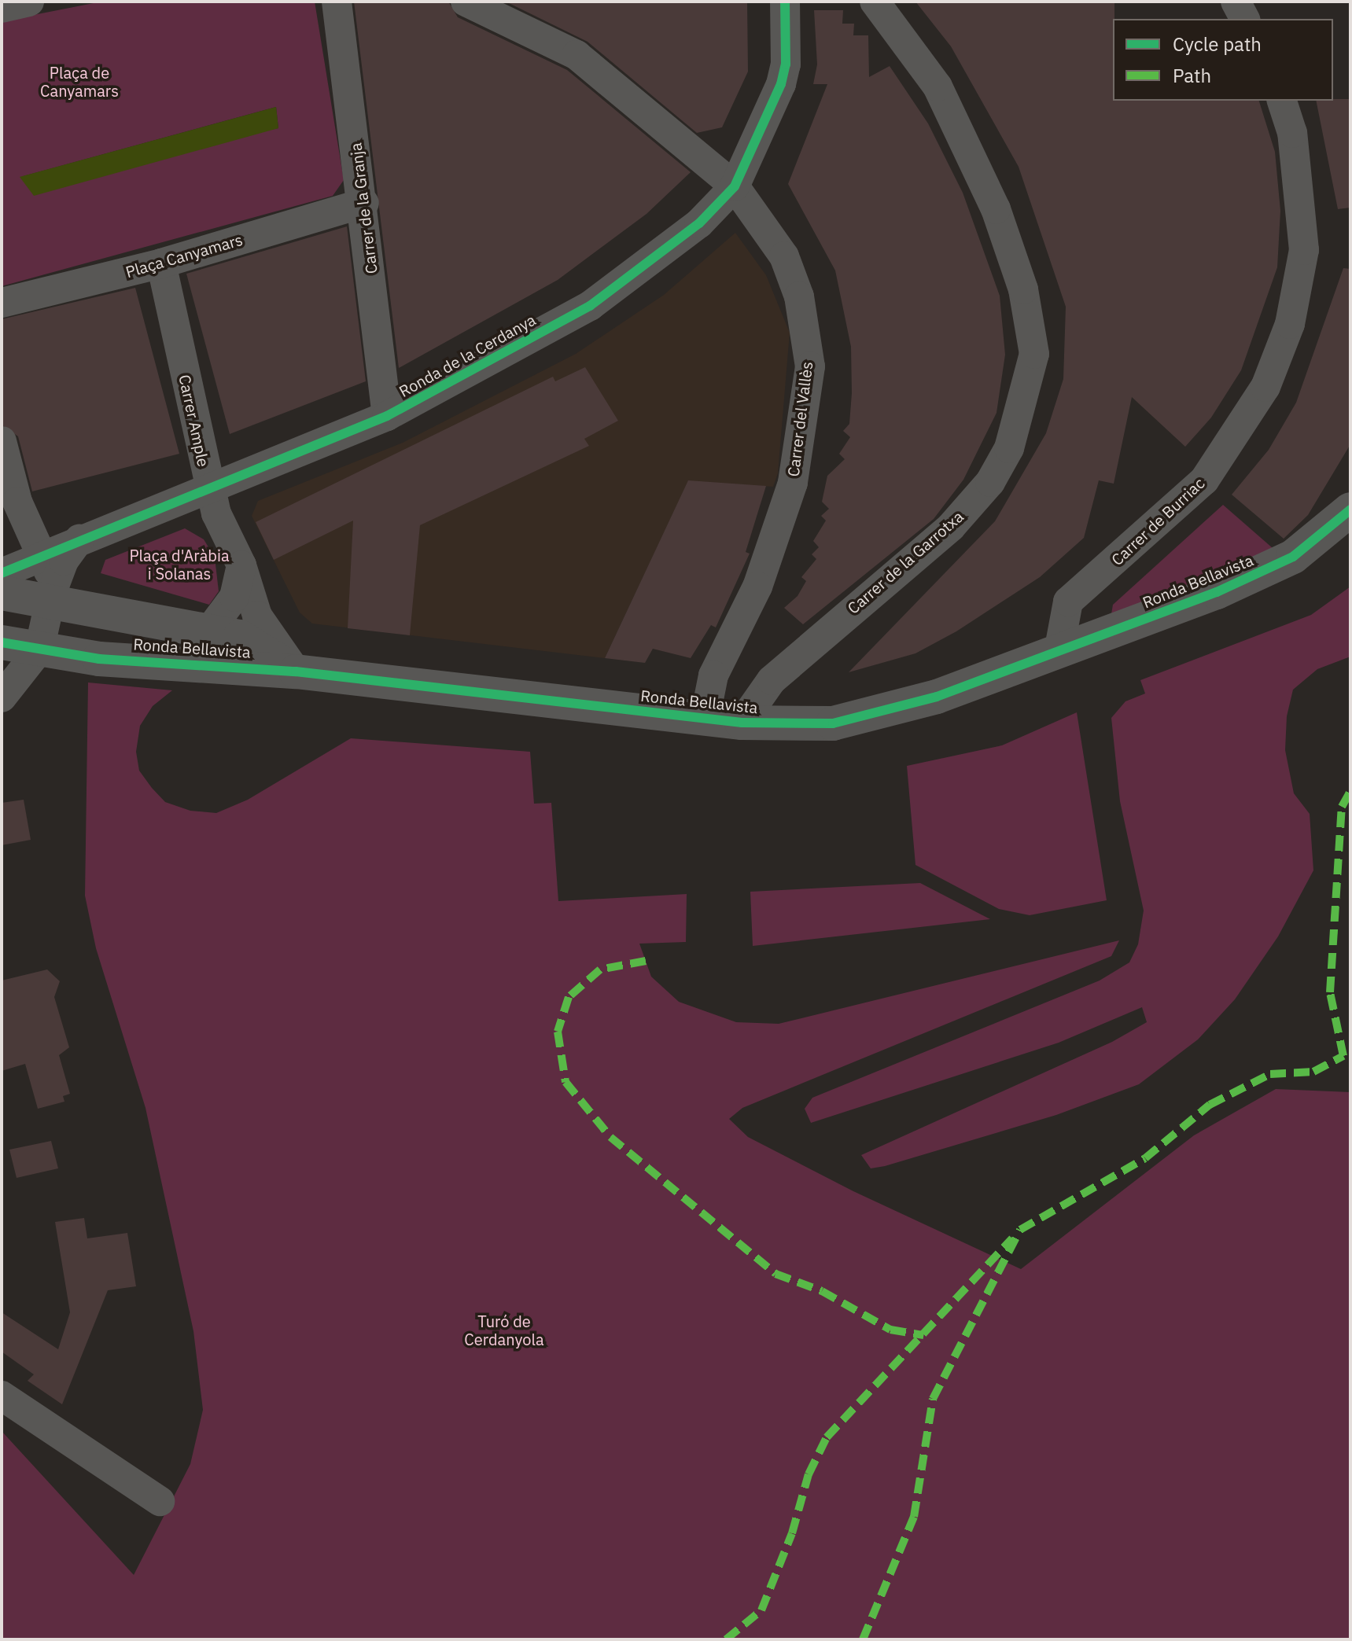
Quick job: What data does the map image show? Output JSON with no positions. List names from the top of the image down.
{
  "streets": {
    "street": [
      "Carrer de la Granja",
      "Plaça Canyamars",
      "Ronda de la Cerdanya",
      "Carrer del Vallès",
      "Carrer Ample",
      "Carrer de Burriac",
      "Carrer de la Garrotxa",
      "Ronda Bellavista"
    ]
  },
  "crossings": [
    ["Carrer de la Granja", "Plaça Canyamars"],
    ["Carrer de la Granja", "Ronda de la Cerdanya"],
    ["Plaça Canyamars", "Carrer Ample"],
    ["Ronda de la Cerdanya", "Carrer del Vallès"],
    ["Ronda de la Cerdanya", "Carrer Ample"],
    ["Carrer del Vallès", "Ronda Bellavista"],
    ["Carrer Ample", "Ronda Bellavista"],
    ["Carrer de Burriac", "Ronda Bellavista"],
    ["Carrer de la Garrotxa", "Ronda Bellavista"]
  ],
  "parks": ["Plaça de Canyamars", "Plaça d'Aràbia i Solanas", "Turó de Cerdanyola"],
  "legend": ["Cycle path", "Path"]
}
